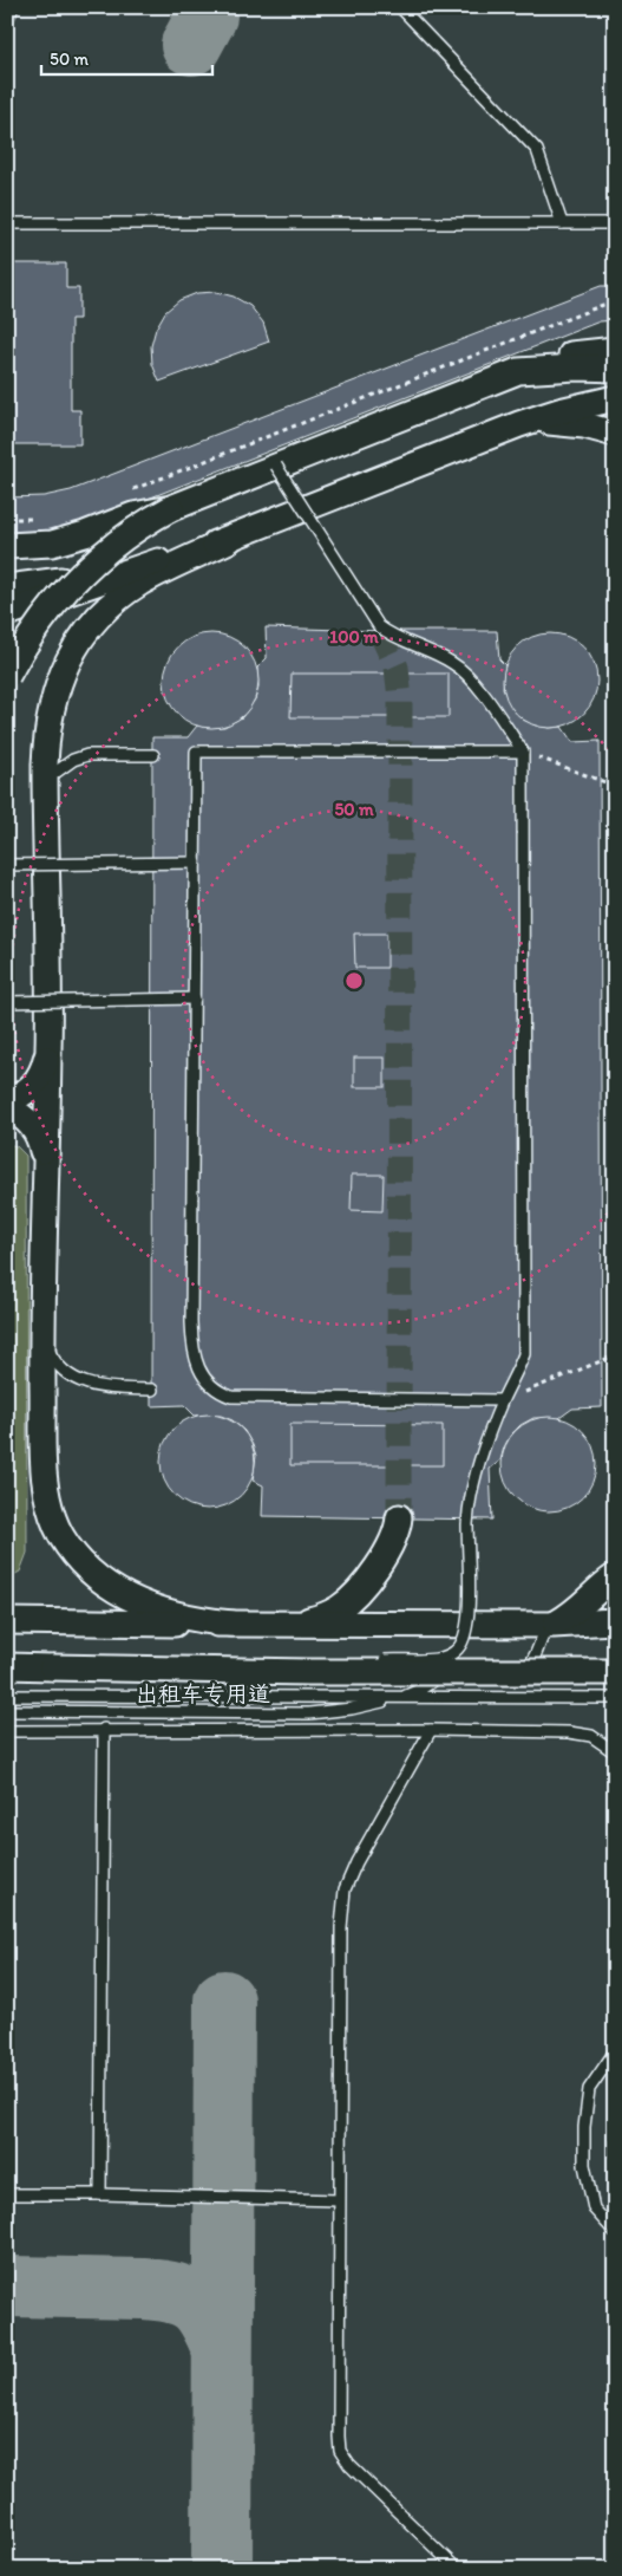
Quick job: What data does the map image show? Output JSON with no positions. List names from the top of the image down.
{
  "streets": {
    "lane": ["出租车专用道"]
  },
  "scale_bar": "50 m",
  "rings": ["100 m", "50 m"]
}
